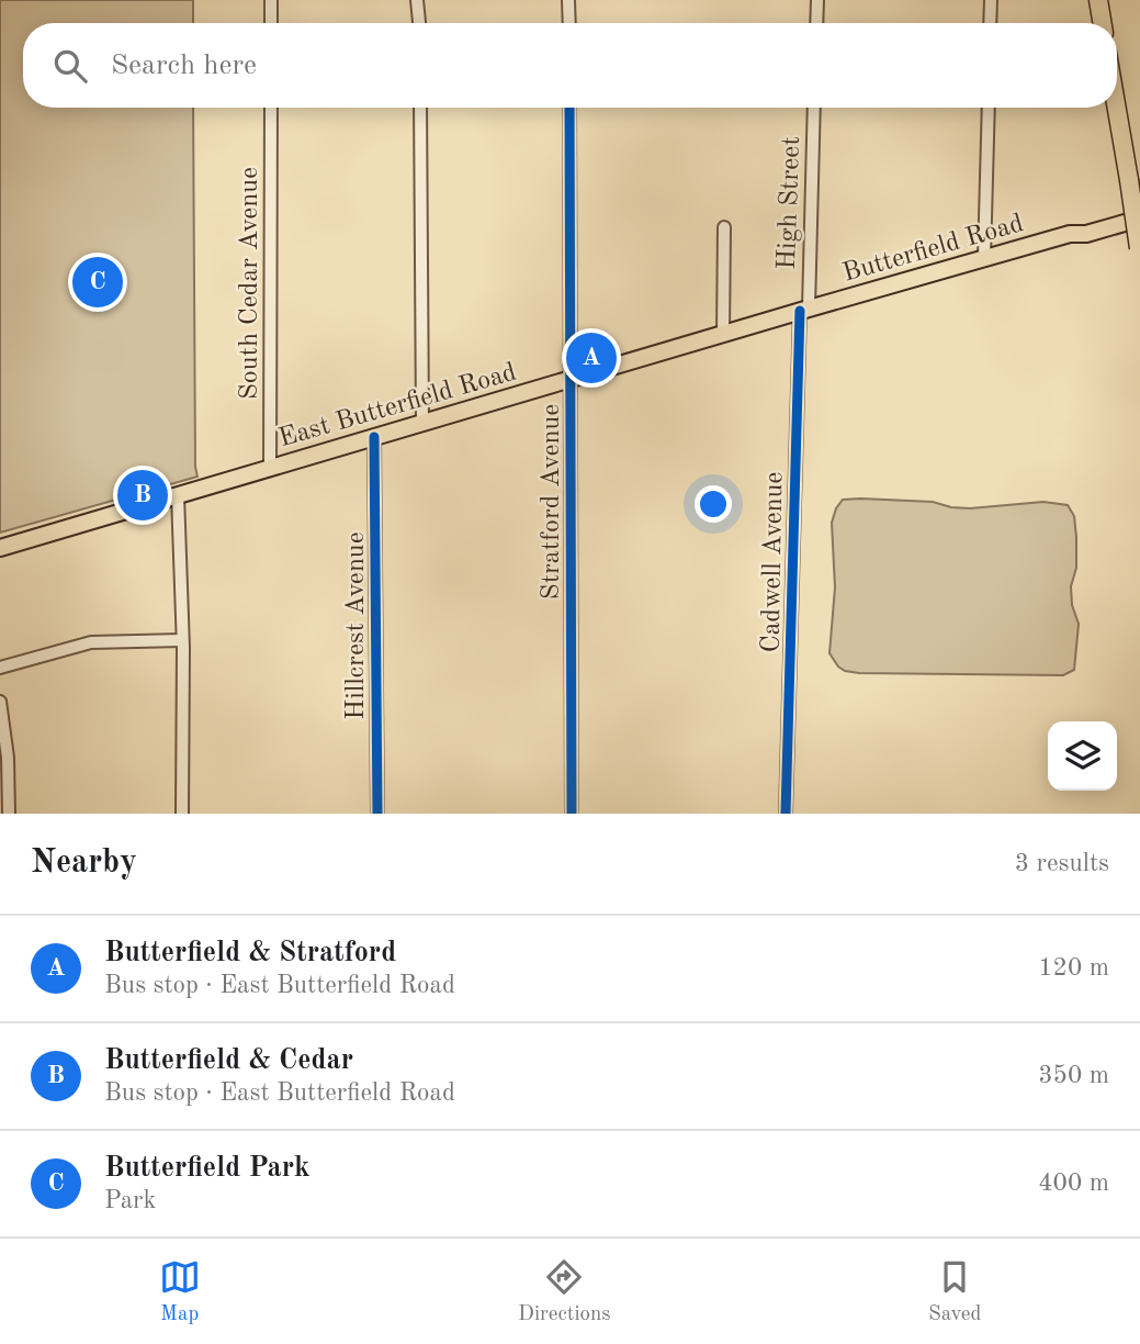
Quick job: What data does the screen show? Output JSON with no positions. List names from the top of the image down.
{
  "streets": {
    "main road": ["Butterfield Road", "East Butterfield Road"],
    "street": [
      "High Street",
      "South Cedar Avenue",
      "Stratford Avenue",
      "Cadwell Avenue",
      "Hillcrest Avenue"
    ]
  },
  "crossings": [
    ["High Street", "Butterfield Road"],
    ["High Street", "East Butterfield Road"],
    ["High Street", "Cadwell Avenue"],
    ["Butterfield Road", "East Butterfield Road"],
    ["Butterfield Road", "Cadwell Avenue"],
    ["South Cedar Avenue", "East Butterfield Road"],
    ["East Butterfield Road", "Stratford Avenue"],
    ["East Butterfield Road", "Cadwell Avenue"],
    ["East Butterfield Road", "Hillcrest Avenue"]
  ],
  "page": {
    "search": "Search here",
    "pins": ["C", "A", "B"],
    "heading": ["Nearby", "3 results"],
    "list": [
      {
        "mark": "A",
        "name": "Butterfield & Stratford",
        "note": "Bus stop · East Butterfield Road",
        "value": "120 m"
      },
      {
        "mark": "B",
        "name": "Butterfield & Cedar",
        "note": "Bus stop · East Butterfield Road",
        "value": "350 m"
      },
      {
        "mark": "C",
        "name": "Butterfield Park",
        "note": "Park",
        "value": "400 m"
      }
    ],
    "nav": ["Map", "Directions", "Saved"]
  }
}
